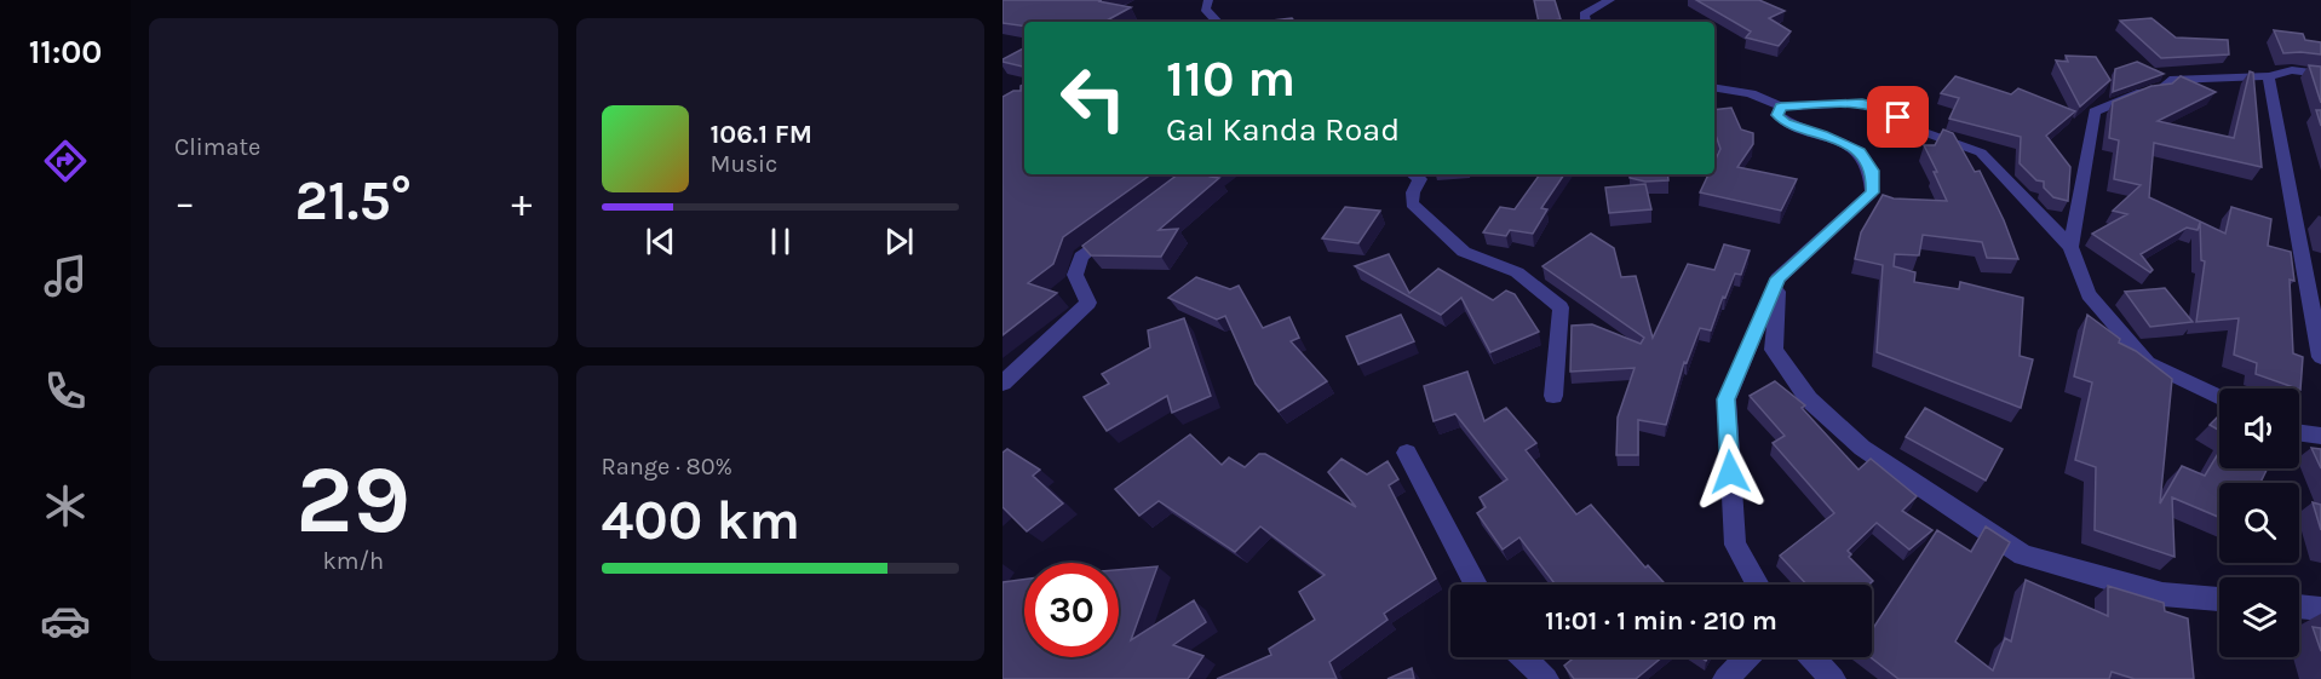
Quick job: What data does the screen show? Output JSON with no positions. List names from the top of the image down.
{
  "page": {
    "tabs": "11:00",
    "tile": [
      "Climate",
      ["29", "km/h"],
      ["Range · 80%", "400 km"]
    ],
    "turn": ["110 m", "Gal Kanda Road"],
    "song": ["106.1 FM", "Music"],
    "heat": ["−", "21.5°", "+"],
    "limit": "30",
    "trip": "11:01 · 1 min · 210 m"
  }
}
